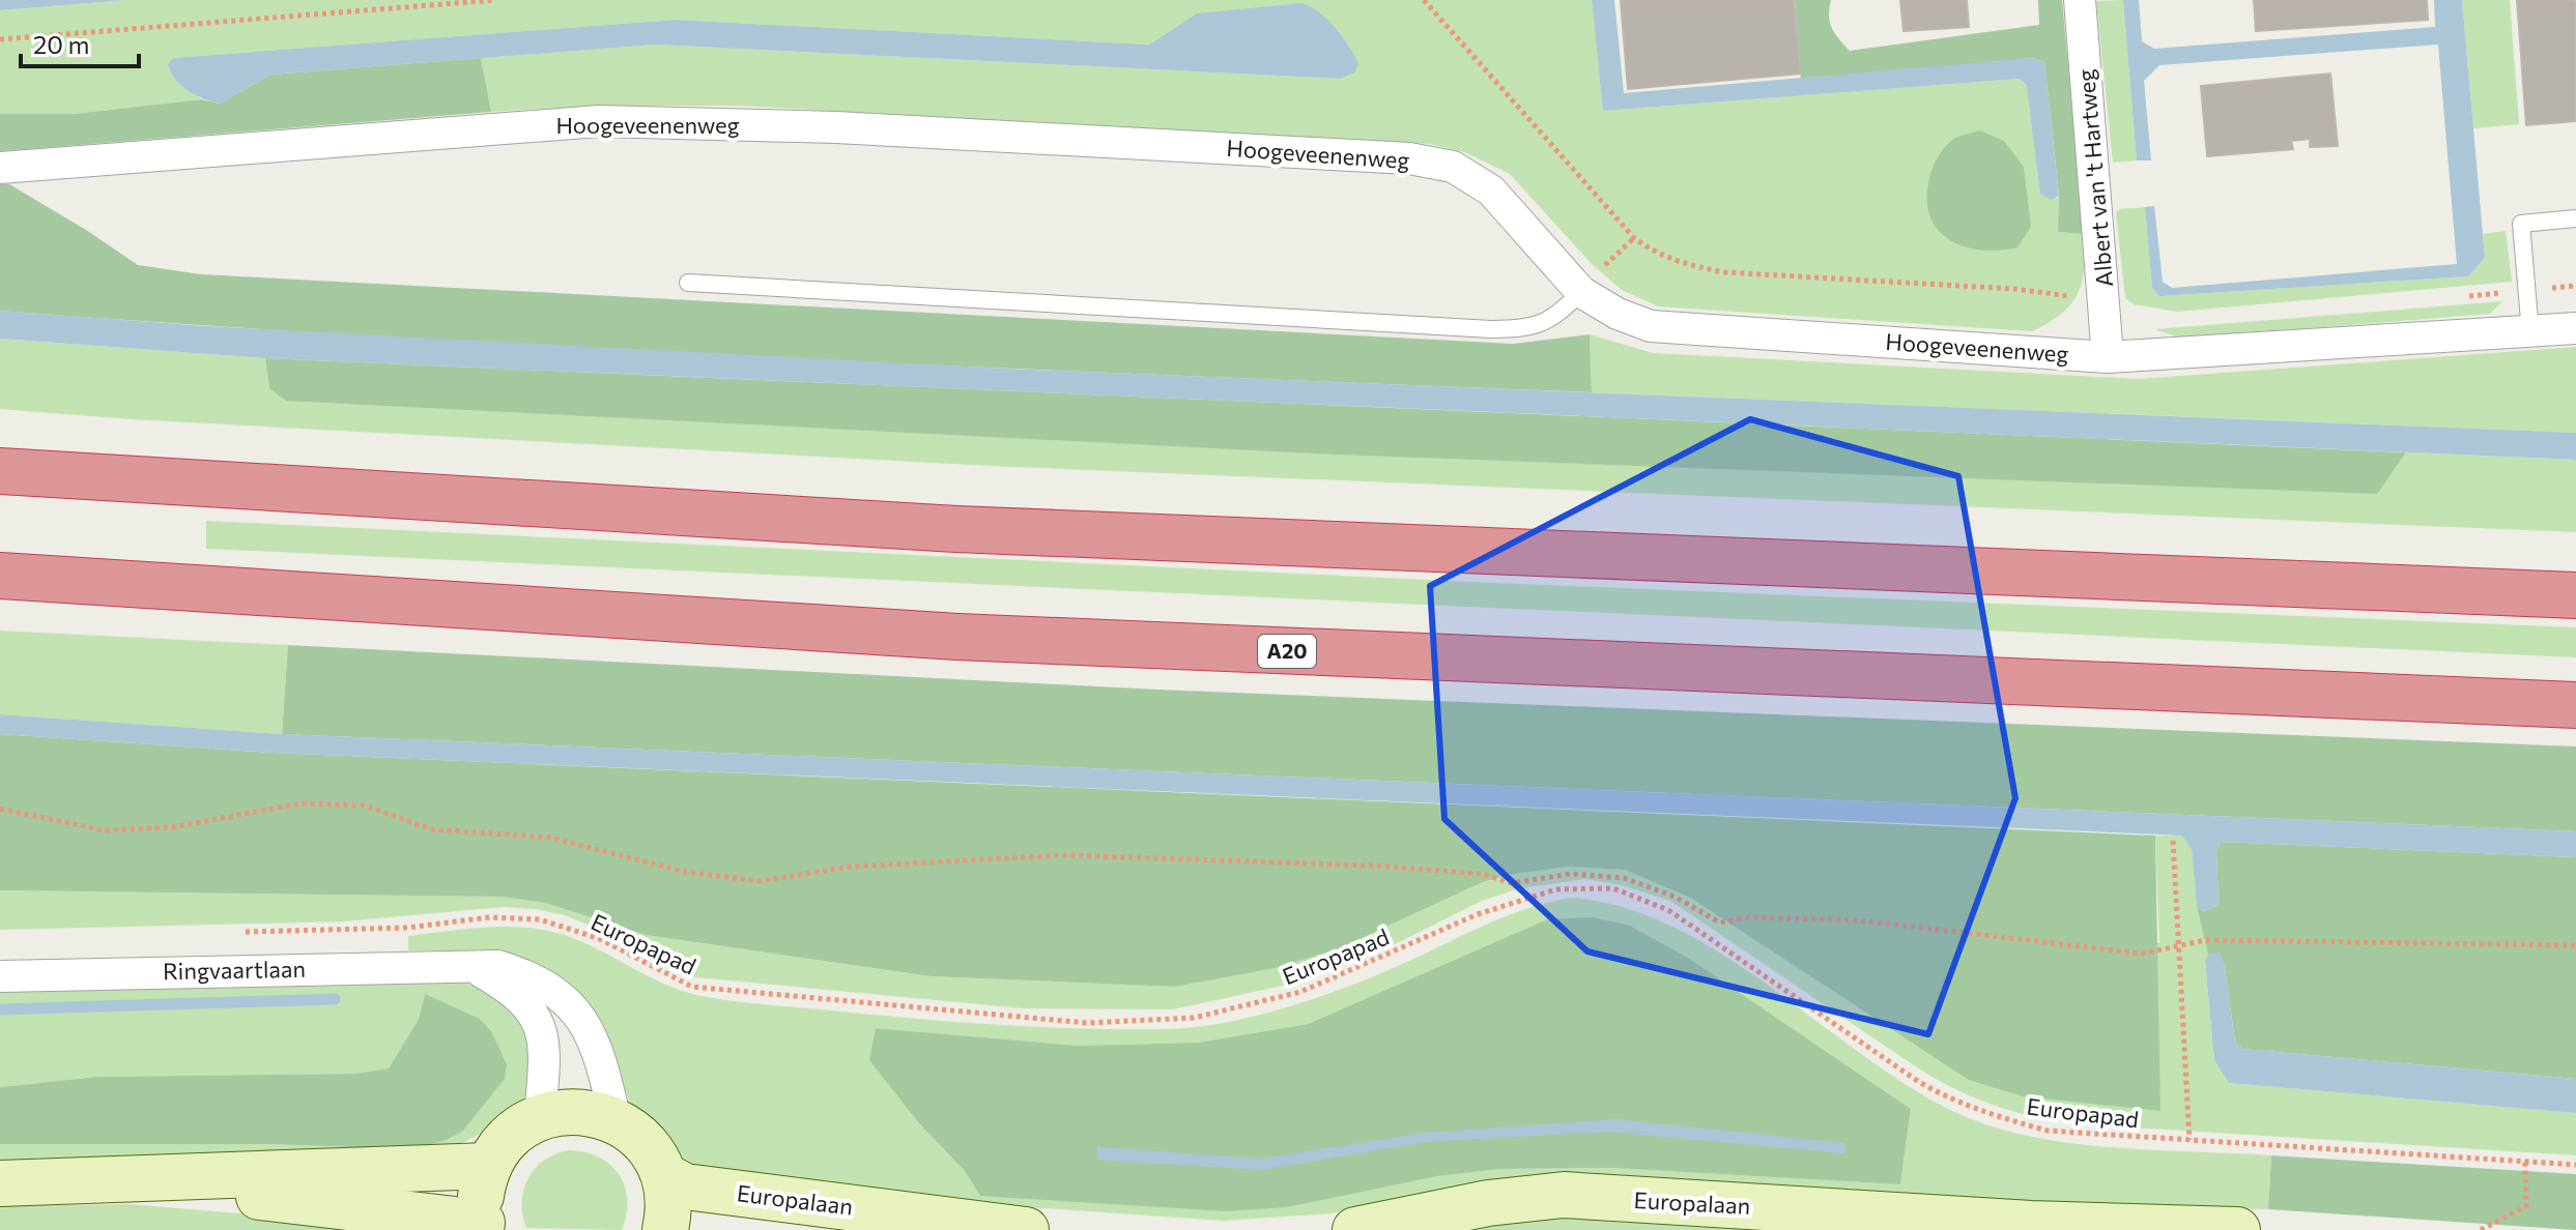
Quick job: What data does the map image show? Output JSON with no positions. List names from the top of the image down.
{
  "streets": {
    "highway": ["A20"],
    "main road": ["Europalaan"],
    "street": ["Hoogeveenenweg", "Albert van 't Hartweg", "Ringvaartlaan"],
    "path": ["Europapad"]
  },
  "crossings": [
    ["Hoogeveenenweg", "Albert van 't Hartweg"]
  ],
  "scale_bar": "20 m"
}
